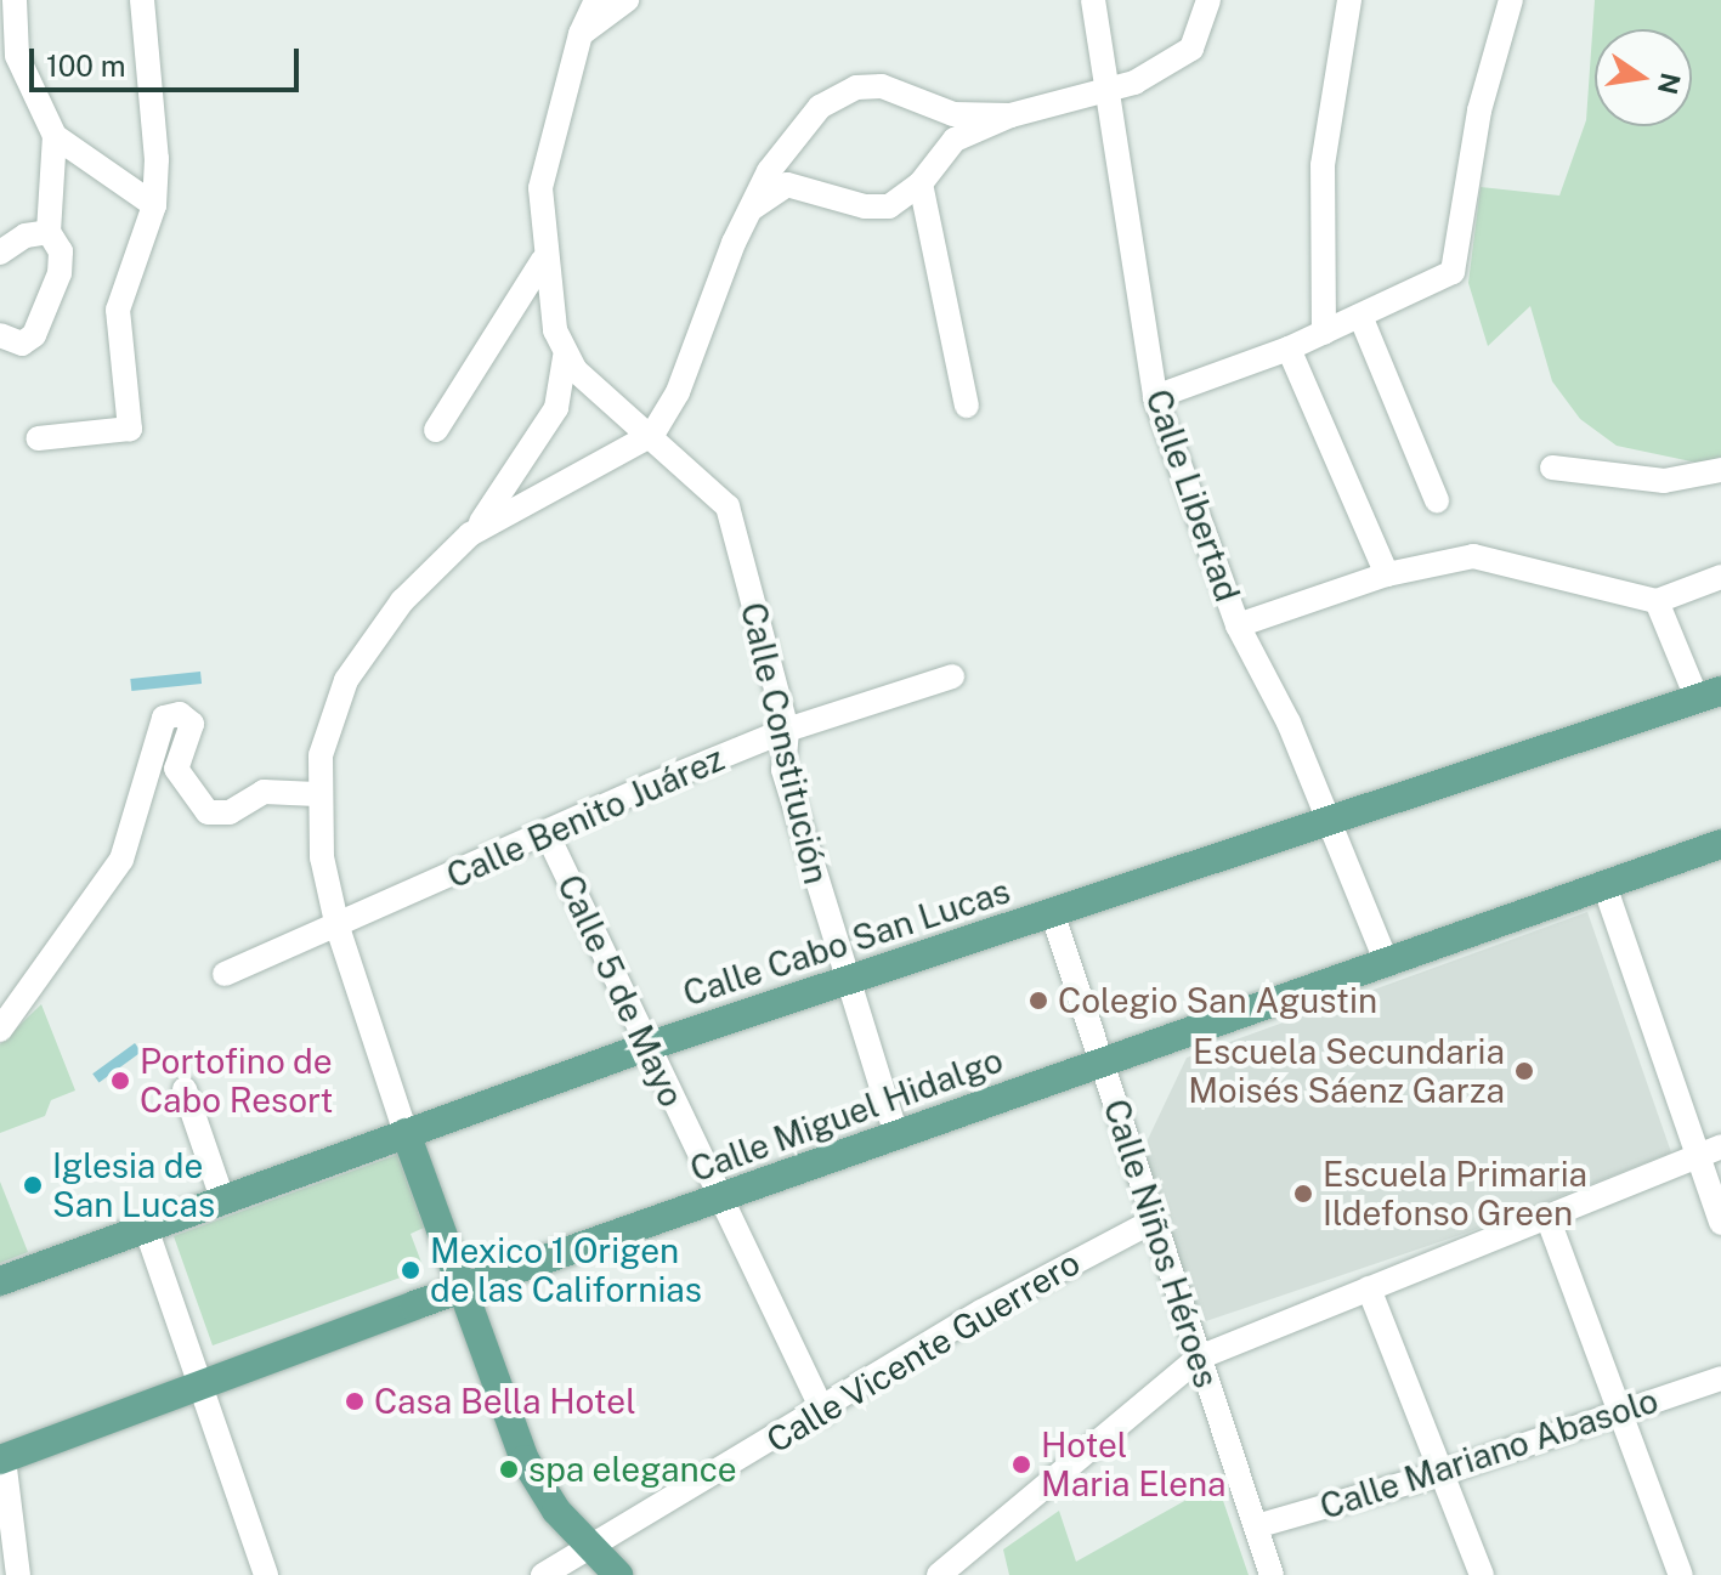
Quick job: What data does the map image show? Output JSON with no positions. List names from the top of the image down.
{
  "streets": {
    "main road": ["Calle Cabo San Lucas", "Calle Miguel Hidalgo"],
    "street": [
      "Calle Libertad",
      "Calle Constitución",
      "Calle Benito Juárez",
      "Calle 5 de Mayo",
      "Calle Niños Héroes",
      "Calle Vicente Guerrero",
      "Calle Mariano Abasolo"
    ]
  },
  "crossings": [
    ["Calle Libertad", "Calle Cabo San Lucas"],
    ["Calle Libertad", "Calle Miguel Hidalgo"],
    ["Calle Constitución", "Calle Benito Juárez"],
    ["Calle Constitución", "Calle Cabo San Lucas"],
    ["Calle Constitución", "Calle Miguel Hidalgo"],
    ["Calle Benito Juárez", "Calle 5 de Mayo"],
    ["Calle Cabo San Lucas", "Calle 5 de Mayo"],
    ["Calle Cabo San Lucas", "Calle Niños Héroes"],
    ["Calle 5 de Mayo", "Calle Miguel Hidalgo"],
    ["Calle 5 de Mayo", "Calle Vicente Guerrero"],
    ["Calle Miguel Hidalgo", "Calle Niños Héroes"],
    ["Calle Niños Héroes", "Calle Vicente Guerrero"],
    ["Calle Niños Héroes", "Calle Mariano Abasolo"]
  ],
  "places": [
    "Colegio San Agustin",
    "Escuela Secundaria Moisés Sáenz Garza",
    "Portofino de Cabo Resort",
    "Iglesia de San Lucas",
    "Escuela Primaria Ildefonso Green",
    "Mexico 1 Origen de las Californias",
    "Casa Bella Hotel",
    "Hotel Maria Elena",
    "spa elegance"
  ],
  "scale_bar": "100 m",
  "north": "right"
}
